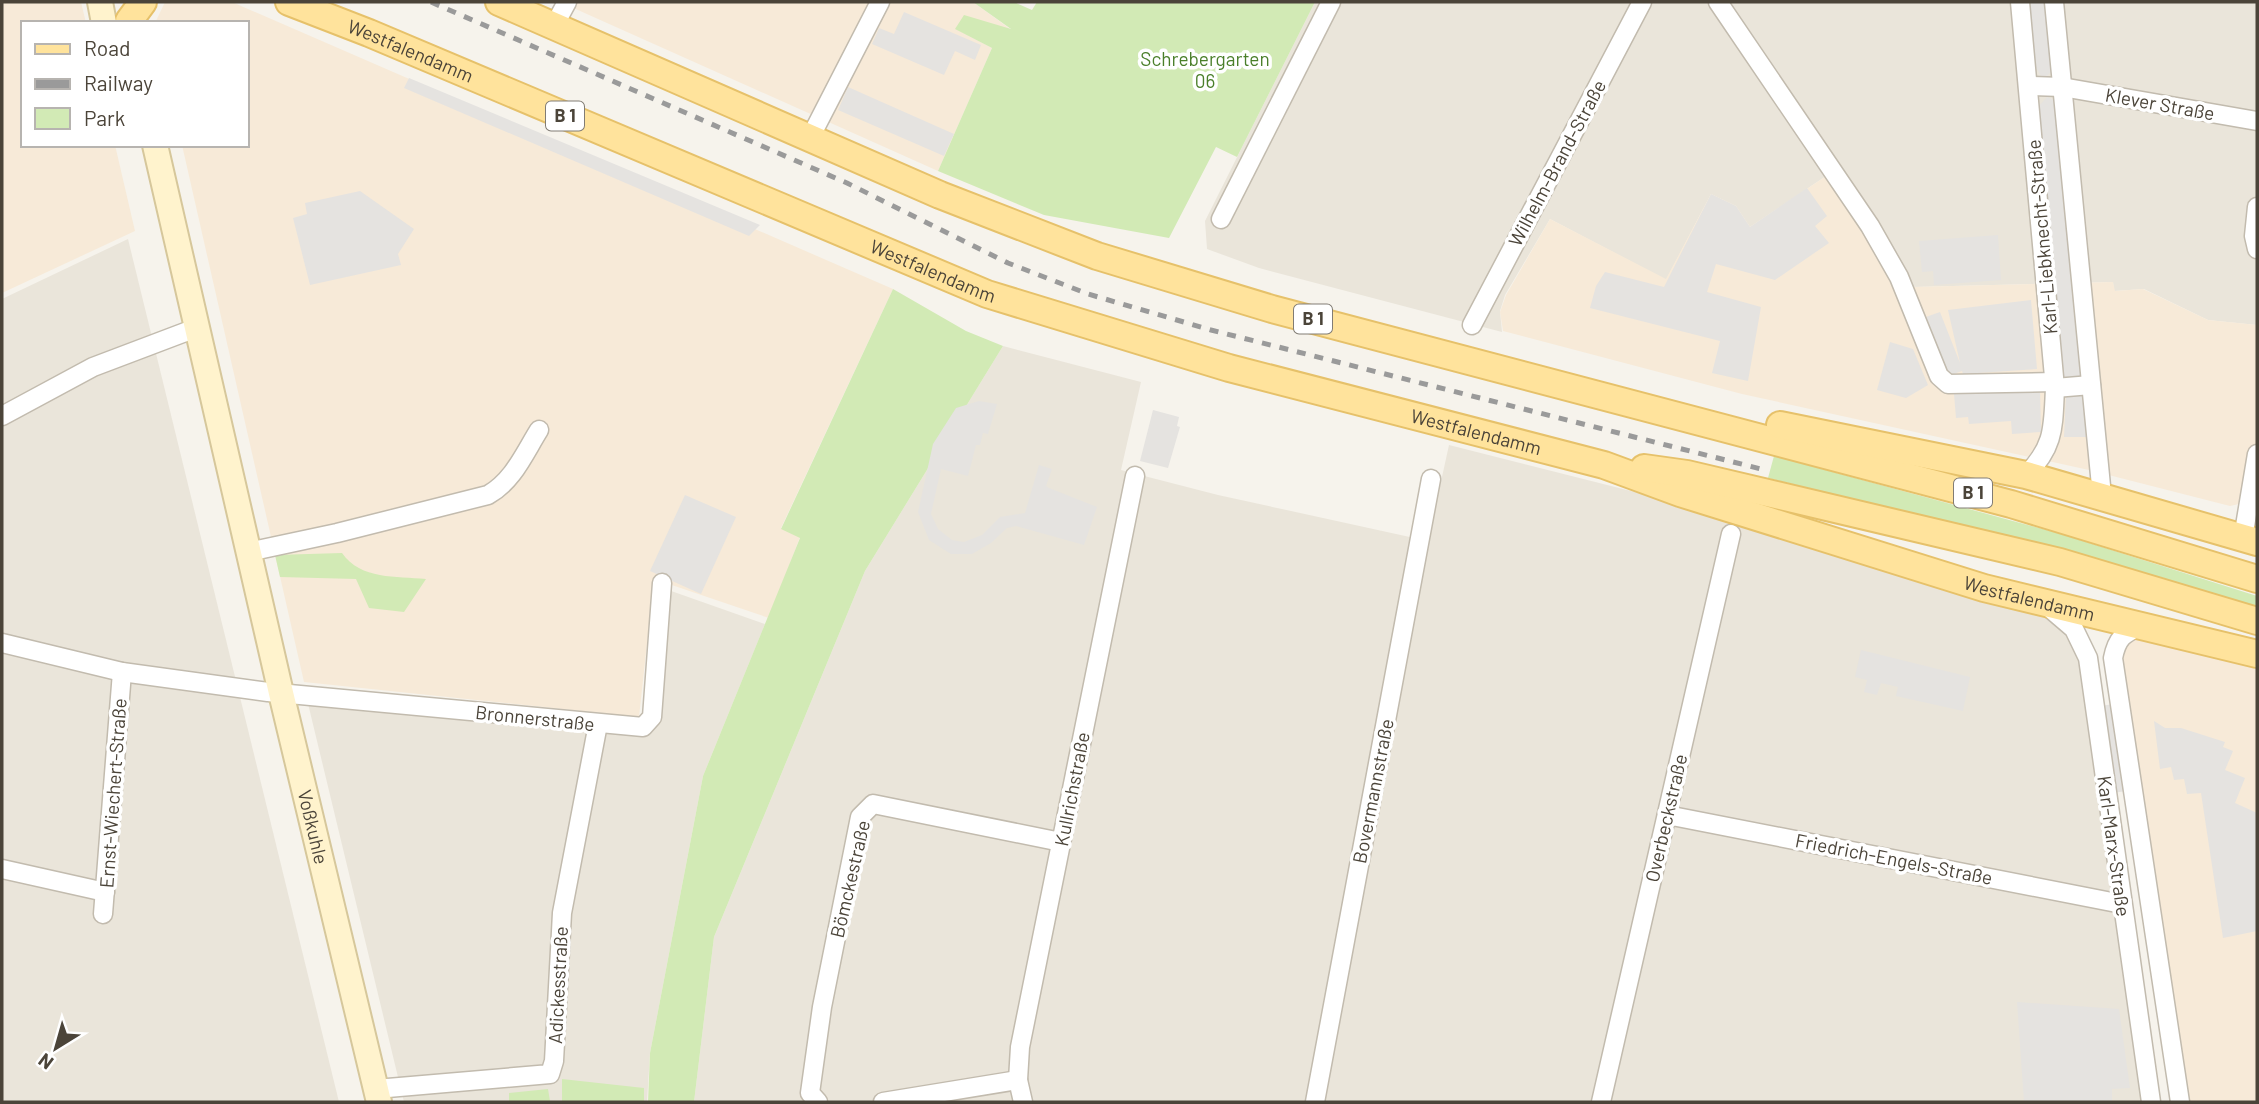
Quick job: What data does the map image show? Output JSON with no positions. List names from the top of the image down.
{
  "streets": {
    "main road": ["Westfalendamm", "B 1"],
    "street": [
      "Klever Straße",
      "Wilhelm-Brand-Straße",
      "Karl-Liebknecht-Straße",
      "Bronnerstraße",
      "Kullrichstraße",
      "Bovermannstraße",
      "Ernst-Wiechert-Straße",
      "Overbeckstraße",
      "Voßkuhle",
      "Karl-Marx-Straße",
      "Friedrich-Engels-Straße",
      "Bömckestraße",
      "Adickesstraße"
    ]
  },
  "crossings": [
    ["Westfalendamm", "Karl-Marx-Straße"],
    ["Klever Straße", "Karl-Liebknecht-Straße"],
    ["Bronnerstraße", "Ernst-Wiechert-Straße"],
    ["Bronnerstraße", "Voßkuhle"],
    ["Bronnerstraße", "Adickesstraße"],
    ["Kullrichstraße", "Bömckestraße"],
    ["Overbeckstraße", "Friedrich-Engels-Straße"],
    ["Voßkuhle", "Adickesstraße"],
    ["Karl-Marx-Straße", "Friedrich-Engels-Straße"]
  ],
  "parks": ["Schrebergarten 06"],
  "legend": ["Road", "Railway", "Park"],
  "north": "bottom left"
}
